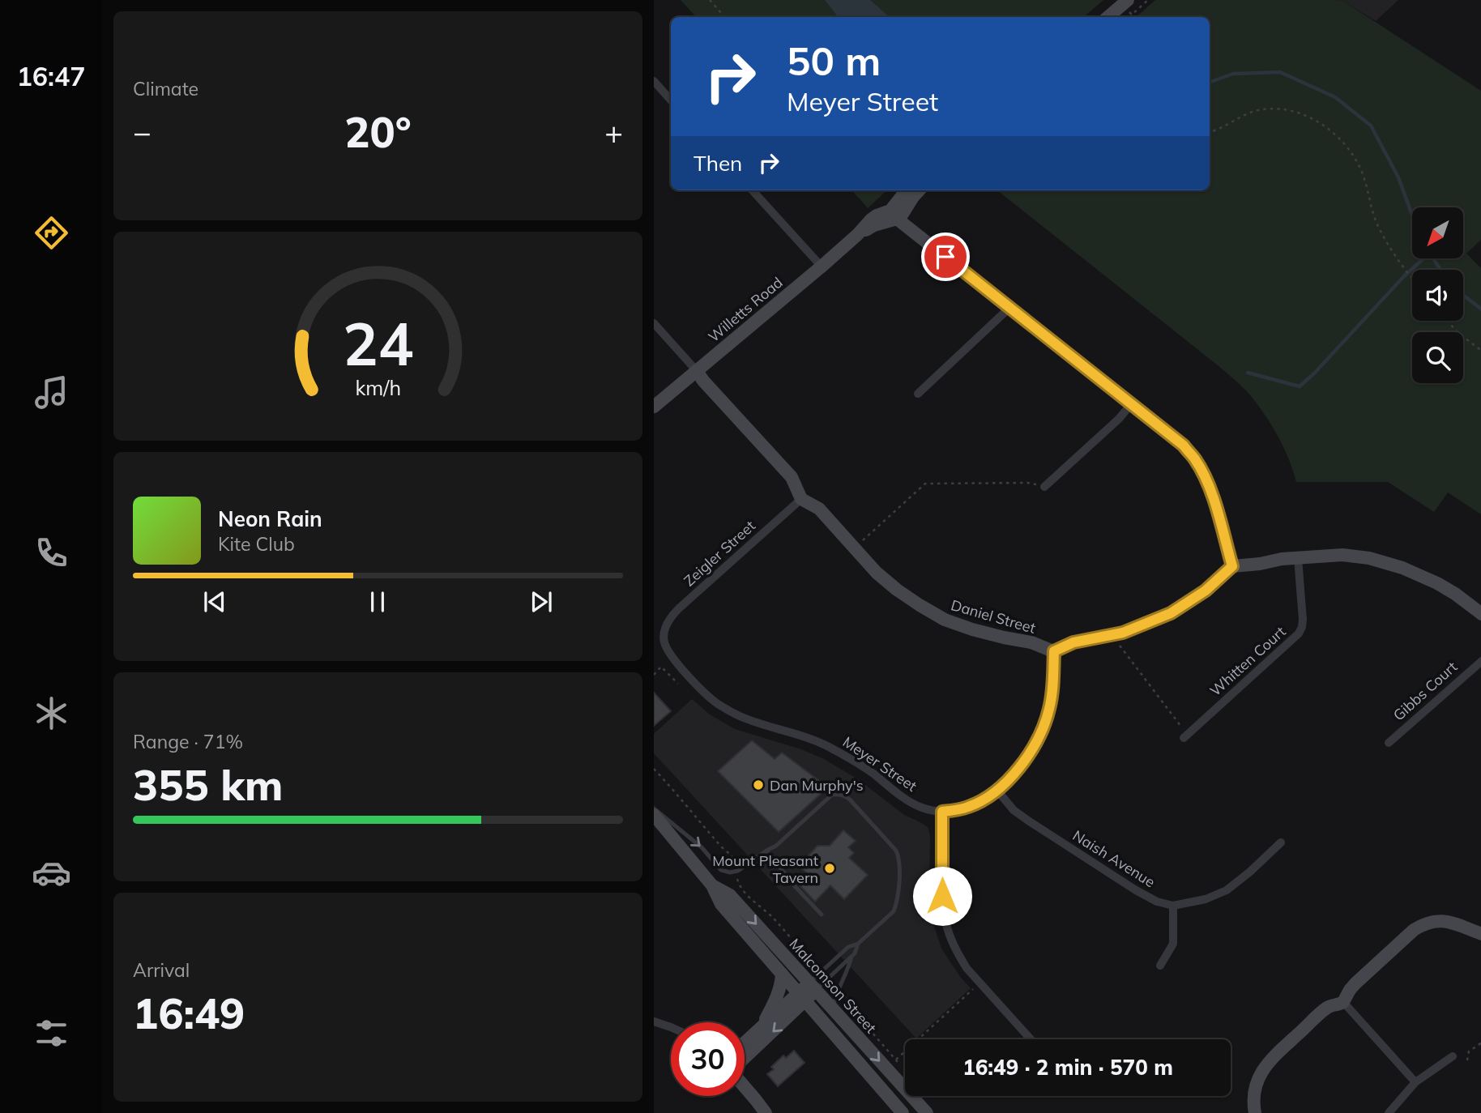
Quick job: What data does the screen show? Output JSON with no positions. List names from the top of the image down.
{
  "streets": {
    "street": [
      "Willetts Road",
      "Zeigler Street",
      "Daniel Street",
      "Whitten Court",
      "Gibbs Court",
      "Meyer Street",
      "Naish Avenue",
      "Malcomson Street"
    ]
  },
  "crossings": [
    ["Willetts Road", "Daniel Street"],
    ["Zeigler Street", "Daniel Street"],
    ["Zeigler Street", "Meyer Street"],
    ["Daniel Street", "Meyer Street"],
    ["Meyer Street", "Naish Avenue"]
  ],
  "places": ["Dan Murphy's", "Mount Pleasant Tavern"],
  "north": "bottom left",
  "page": {
    "tabs": "16:47",
    "tile": [
      "Climate",
      ["Range · 71%", "355 km"],
      ["Arrival", "16:49"]
    ],
    "turn": ["50 m", "Meyer Street"],
    "heat": ["−", "20°", "+"],
    "then": "Then",
    "song": ["Neon Rain", "Kite Club"],
    "limit": "30",
    "trip": "16:49 · 2 min · 570 m",
    "gauge": ["24", "km/h"]
  }
}
